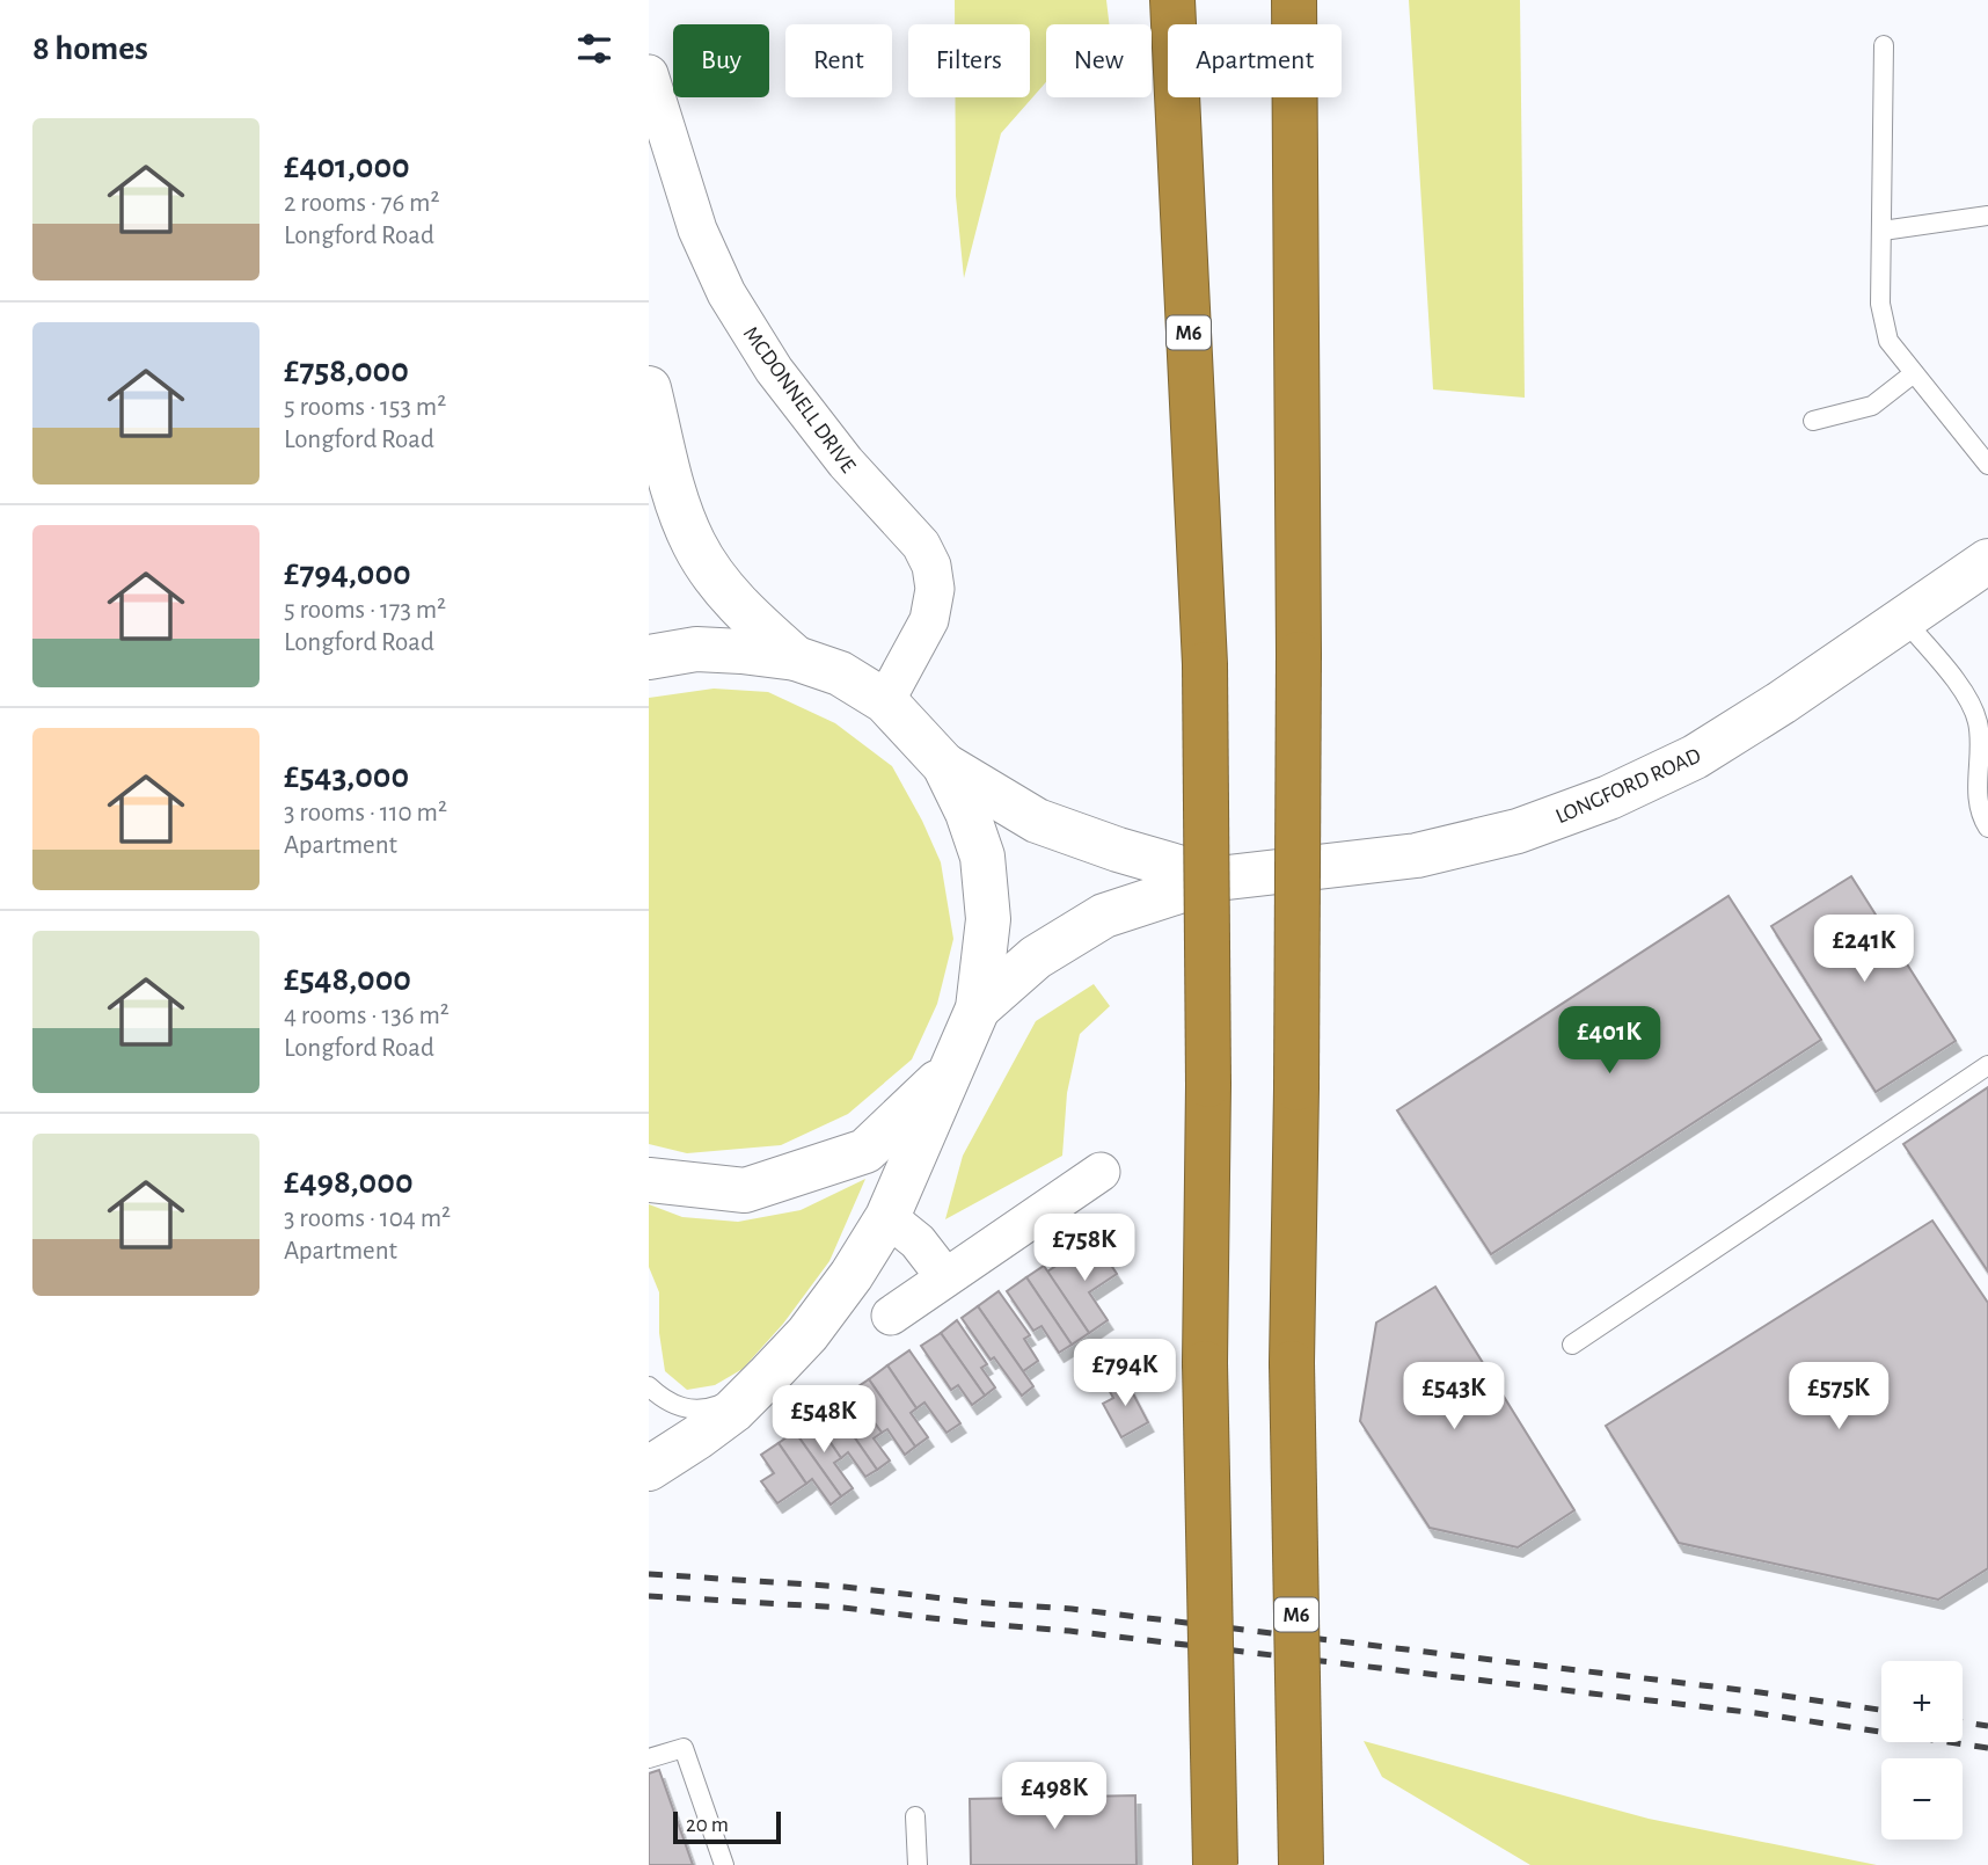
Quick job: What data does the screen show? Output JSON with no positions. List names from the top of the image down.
{
  "streets": {
    "highway": ["M6"],
    "main road": ["LONGFORD ROAD"],
    "street": ["MCDONNELL DRIVE"]
  },
  "crossings": [
    ["MCDONNELL DRIVE", "LONGFORD ROAD"]
  ],
  "scale_bar": "20 m",
  "page": {
    "heading": "8 homes",
    "chip": [
      "Buy",
      "Rent",
      "Filters",
      "New",
      "Apartment"
    ],
    "list": [
      {
        "name": "£401,000",
        "note": "2 rooms · 76 m² · Longford Road"
      },
      {
        "name": "£758,000",
        "note": "5 rooms · 153 m² · Longford Road"
      },
      {
        "name": "£794,000",
        "note": "5 rooms · 173 m² · Longford Road"
      },
      {
        "name": "£543,000",
        "note": "3 rooms · 110 m² · Apartment"
      },
      {
        "name": "£548,000",
        "note": "4 rooms · 136 m² · Longford Road"
      },
      {
        "name": "£498,000",
        "note": "3 rooms · 104 m² · Apartment"
      }
    ],
    "price": [
      "£241K",
      "£401K",
      "£758K",
      "£794K",
      "£543K",
      "£575K",
      "£548K",
      "£498K"
    ],
    "map_buttons": ["+", "−"],
    "scale": "20 m"
  }
}
